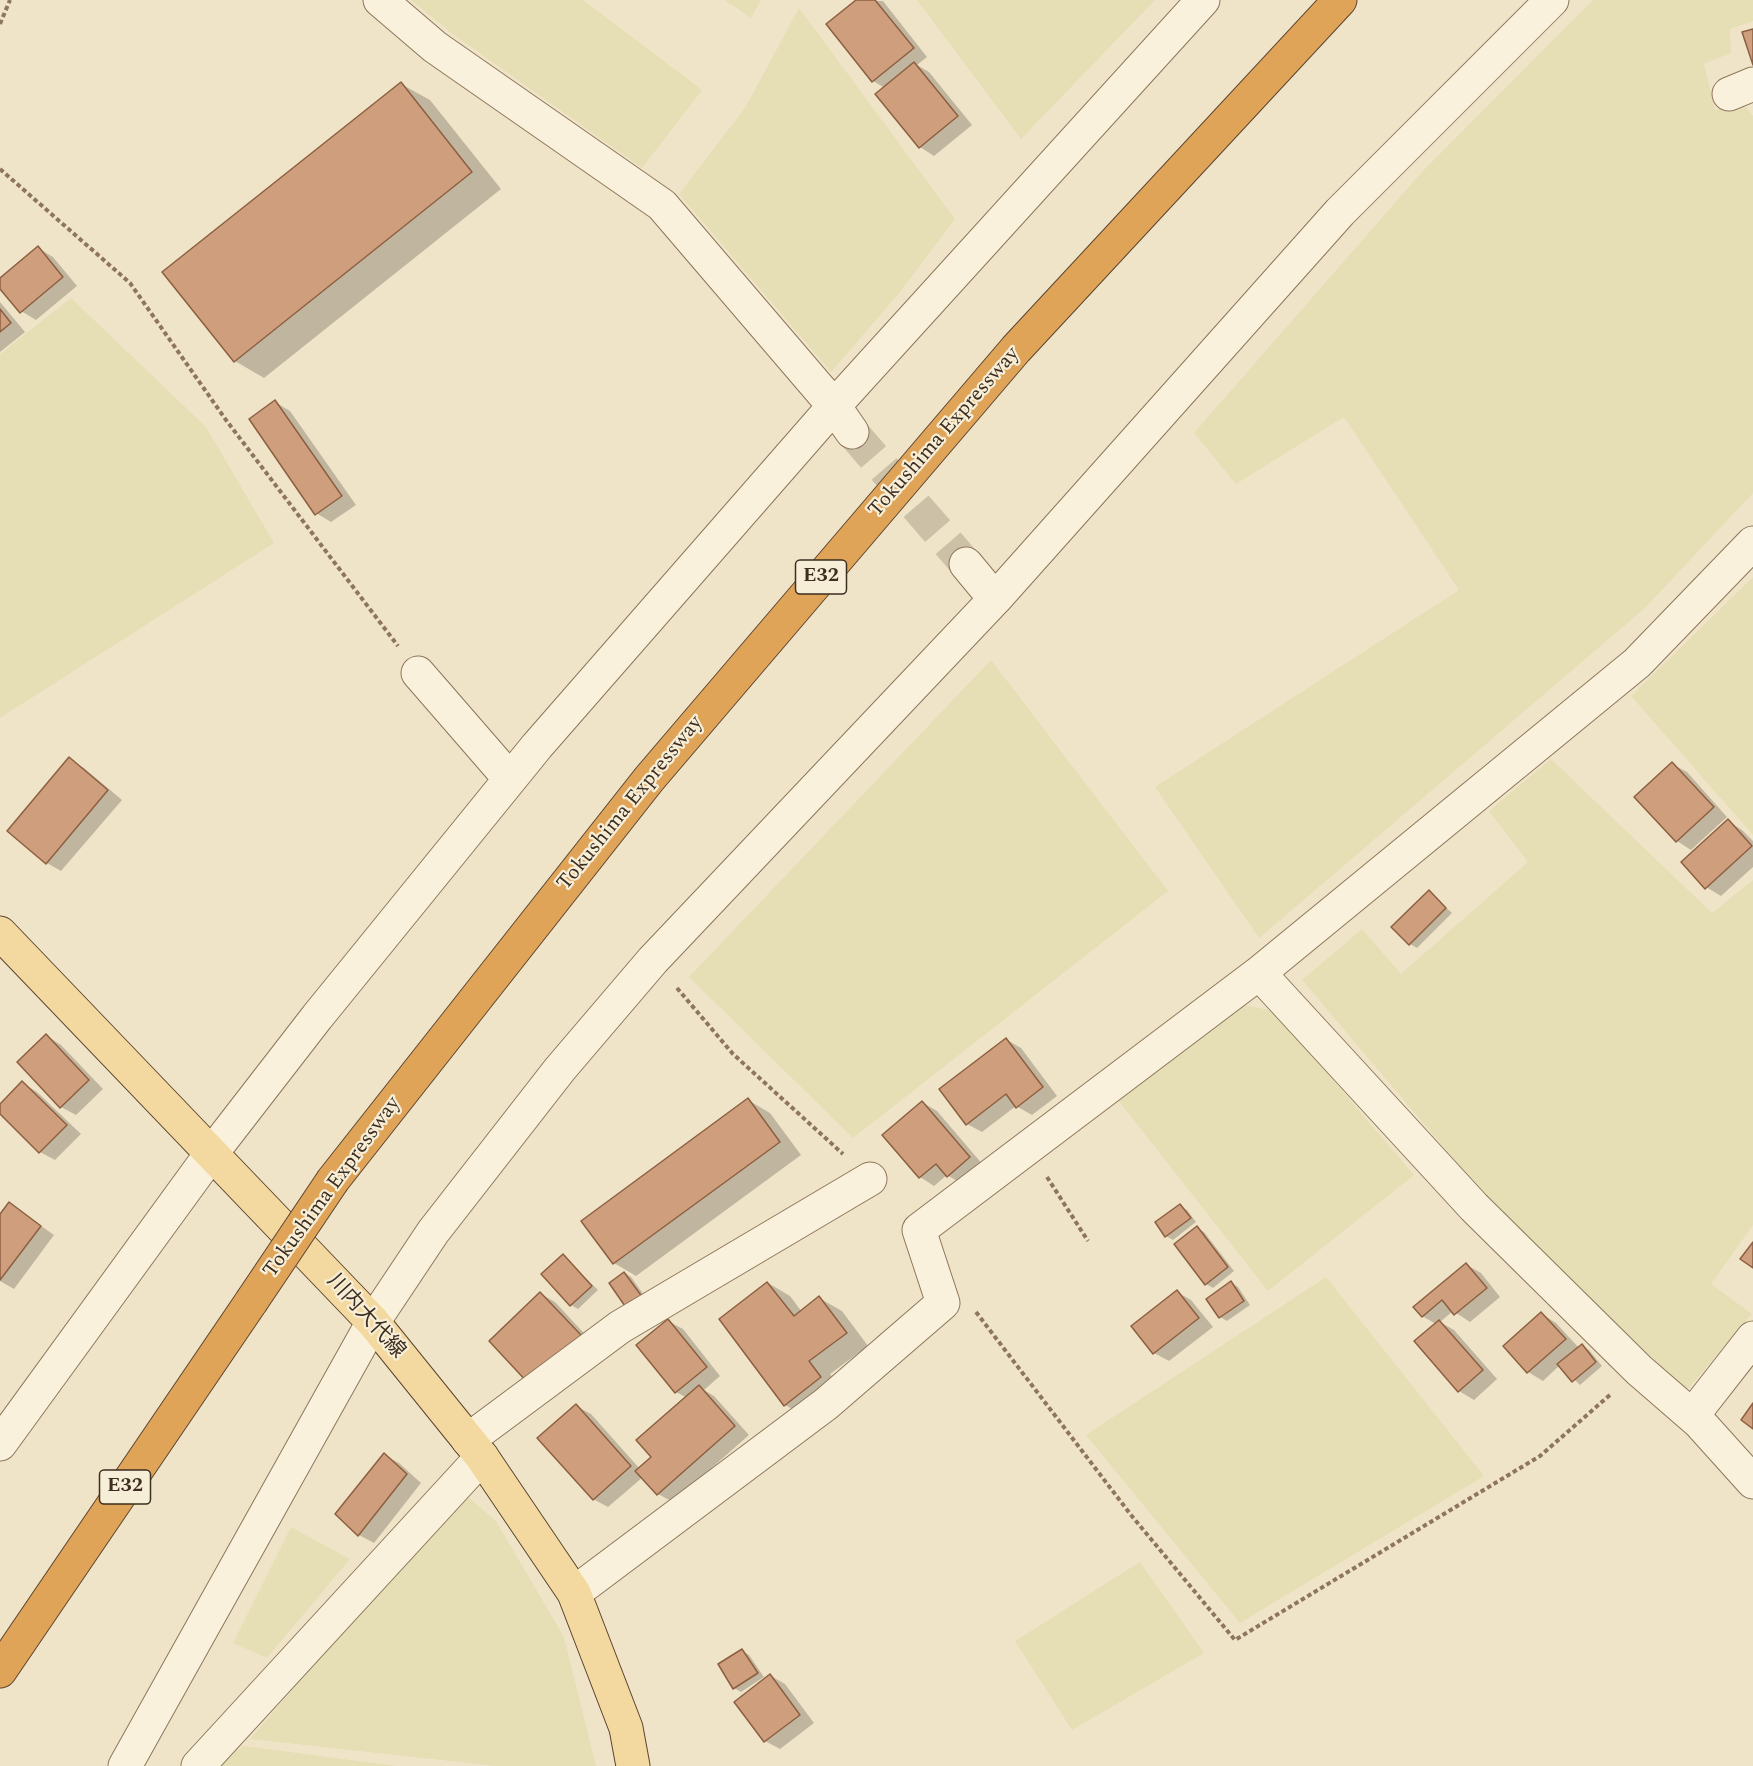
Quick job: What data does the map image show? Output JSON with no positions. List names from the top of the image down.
{
  "streets": {
    "highway": ["Tokushima Expressway", "E32"],
    "main road": ["川内大代線"]
  }
}
